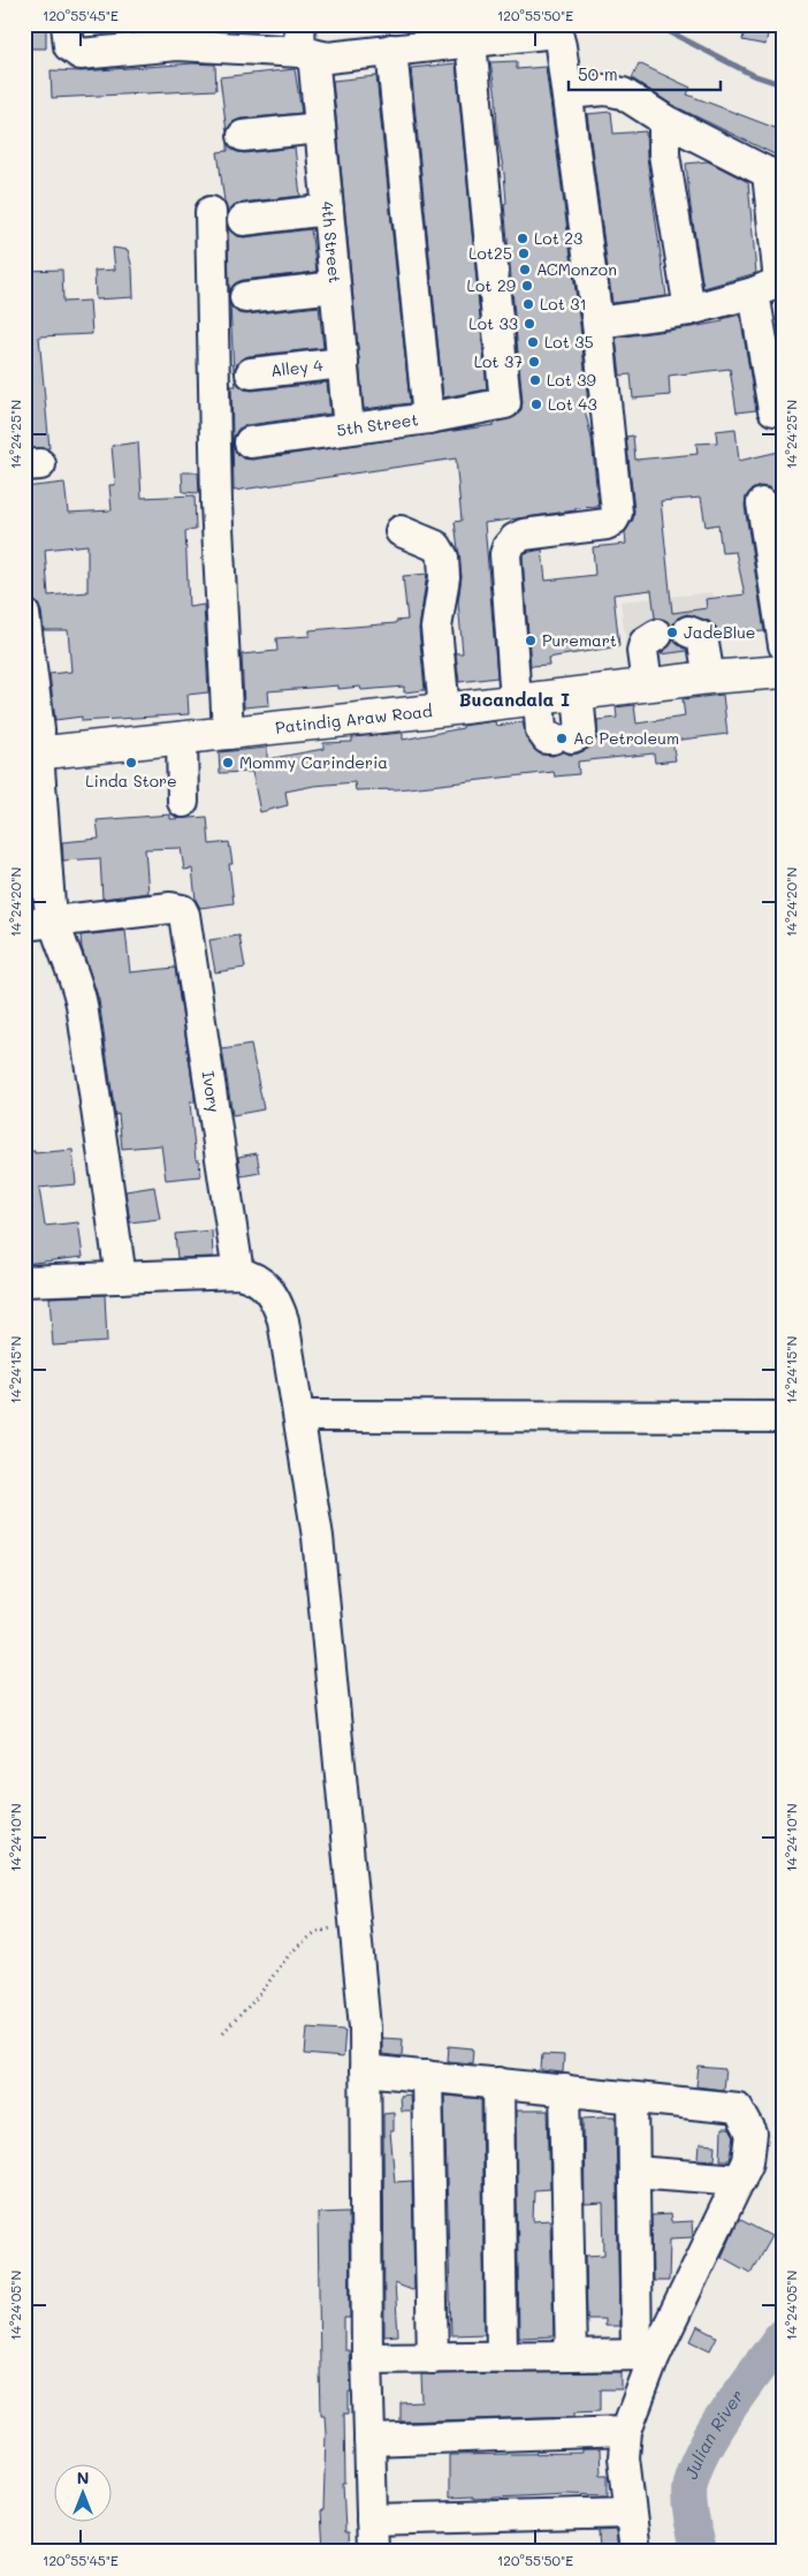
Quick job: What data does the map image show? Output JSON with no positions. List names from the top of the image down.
{
  "streets": {
    "main road": ["Patindig Araw Road"],
    "street": [
      "4th Street",
      "Alley 4",
      "5th Street",
      "Ivory"
    ]
  },
  "crossings": [
    ["4th Street", "Alley 4"],
    ["4th Street", "5th Street"]
  ],
  "districts": ["Bucandala I"],
  "water": ["Julian River"],
  "places": [
    "Lot 23",
    "Lot25",
    "ACMonzon",
    "Lot 29",
    "Lot 31",
    "Lot 33",
    "Lot 35",
    "Lot 37",
    "Lot 39",
    "Lot 43",
    "JadeBlue",
    "Puremart",
    "Ac Petroleum",
    "Linda Store",
    "Mommy Carinderia"
  ],
  "scale_bar": "50 m",
  "north": "top",
  "coordinates": [
    "120°55'45\"E",
    "120°55'50\"E",
    "14°24'25\"N",
    "14°24'20\"N",
    "14°24'15\"N",
    "14°24'10\"N",
    "14°24'05\"N"
  ]
}
